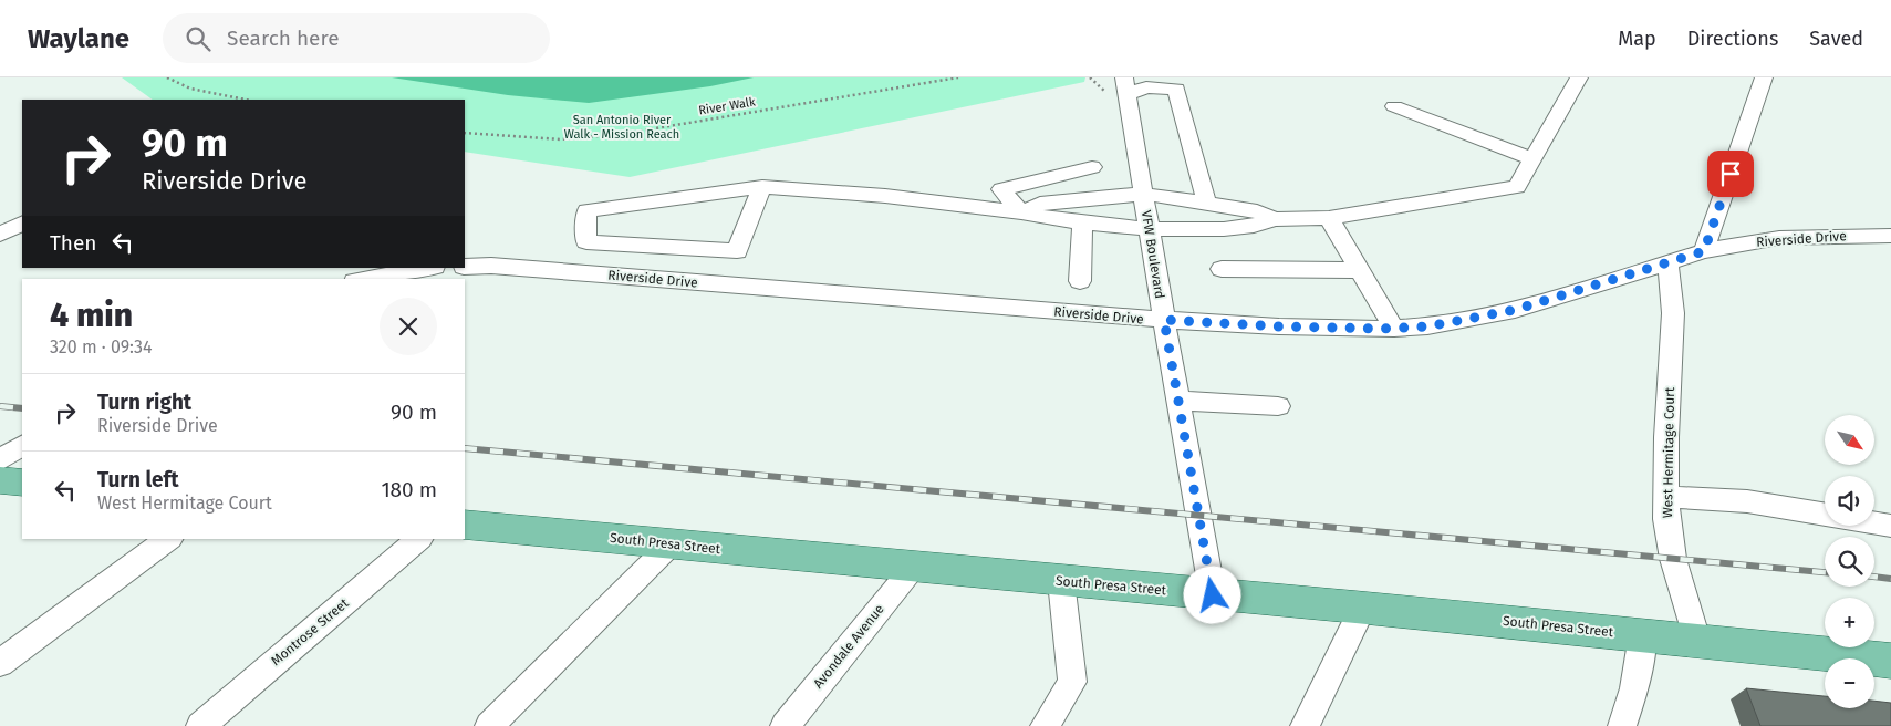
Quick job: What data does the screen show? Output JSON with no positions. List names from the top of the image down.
{
  "streets": {
    "main road": ["South Presa Street"],
    "street": [
      "Riverside Drive",
      "VFW Boulevard",
      "West Hermitage Court",
      "Montrose Street",
      "Avondale Avenue"
    ],
    "path": ["River Walk"]
  },
  "crossings": [
    ["Riverside Drive", "VFW Boulevard"],
    ["Riverside Drive", "West Hermitage Court"],
    ["VFW Boulevard", "South Presa Street"],
    ["West Hermitage Court", "South Presa Street"],
    ["South Presa Street", "Avondale Avenue"]
  ],
  "parks": ["San Antonio River Walk - Mission Reach"],
  "north": "bottom right",
  "page": {
    "header": "Waylane",
    "search": "Search here",
    "nav": ["Map", "Directions", "Saved"],
    "turn": ["90 m", "Riverside Drive"],
    "then": "Then",
    "heading": ["4 min", "320 m · 09:34"],
    "list": [
      {
        "name": "Turn right",
        "note": "Riverside Drive",
        "value": "90 m"
      },
      {
        "name": "Turn left",
        "note": "West Hermitage Court",
        "value": "180 m"
      }
    ],
    "map_buttons": ["+", "−"]
  }
}
